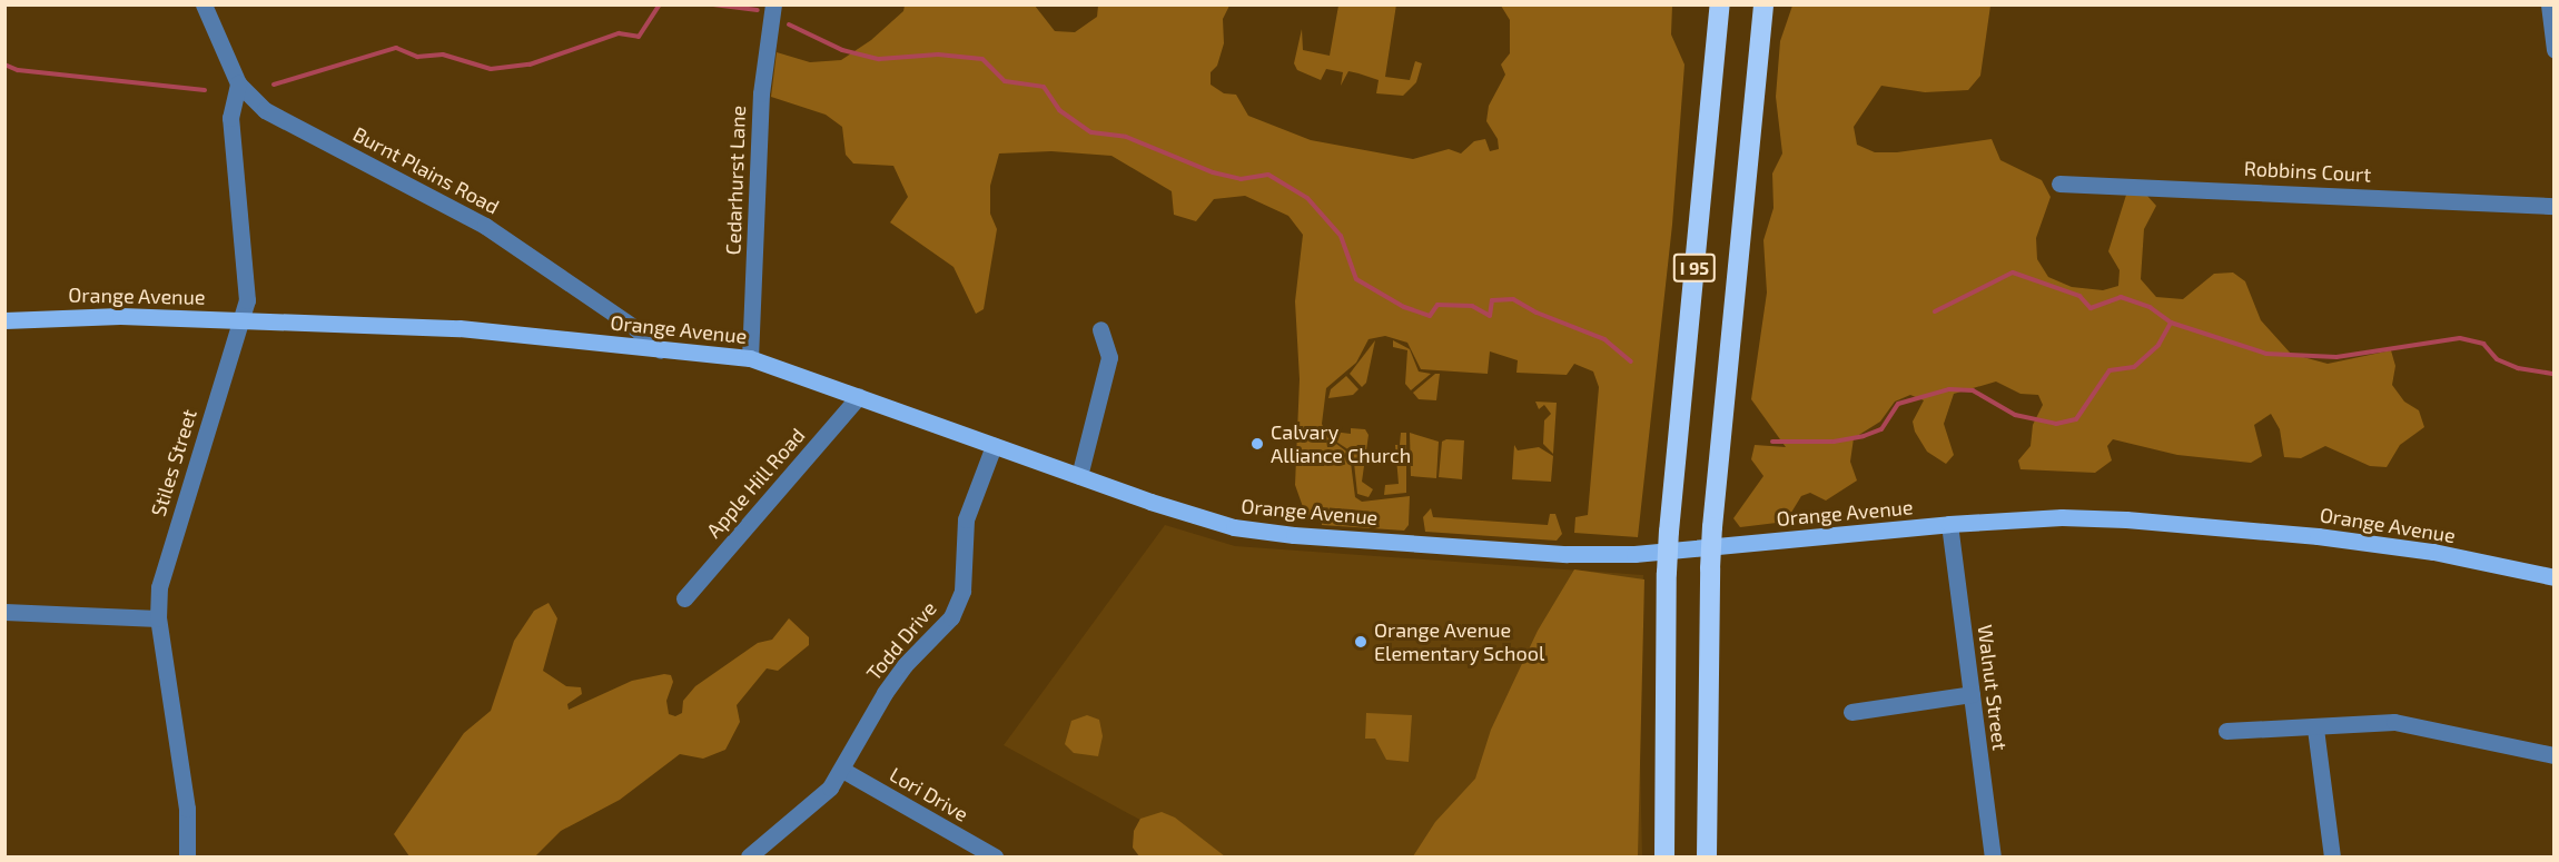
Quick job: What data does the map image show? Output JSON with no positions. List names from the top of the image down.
{
  "streets": {
    "highway": ["I 95"],
    "main road": ["Orange Avenue"],
    "street": [
      "Burnt Plains Road",
      "Robbins Court",
      "Cedarhurst Lane",
      "Stiles Street",
      "Apple Hill Road",
      "Todd Drive",
      "Walnut Street",
      "Lori Drive"
    ]
  },
  "crossings": [
    ["Burnt Plains Road", "Orange Avenue"],
    ["Burnt Plains Road", "Stiles Street"],
    ["Cedarhurst Lane", "Orange Avenue"],
    ["Orange Avenue", "Stiles Street"],
    ["Orange Avenue", "Apple Hill Road"],
    ["Orange Avenue", "Todd Drive"],
    ["Orange Avenue", "Walnut Street"],
    ["Todd Drive", "Lori Drive"]
  ],
  "places": ["Calvary Alliance Church", "Orange Avenue Elementary School"]
}
